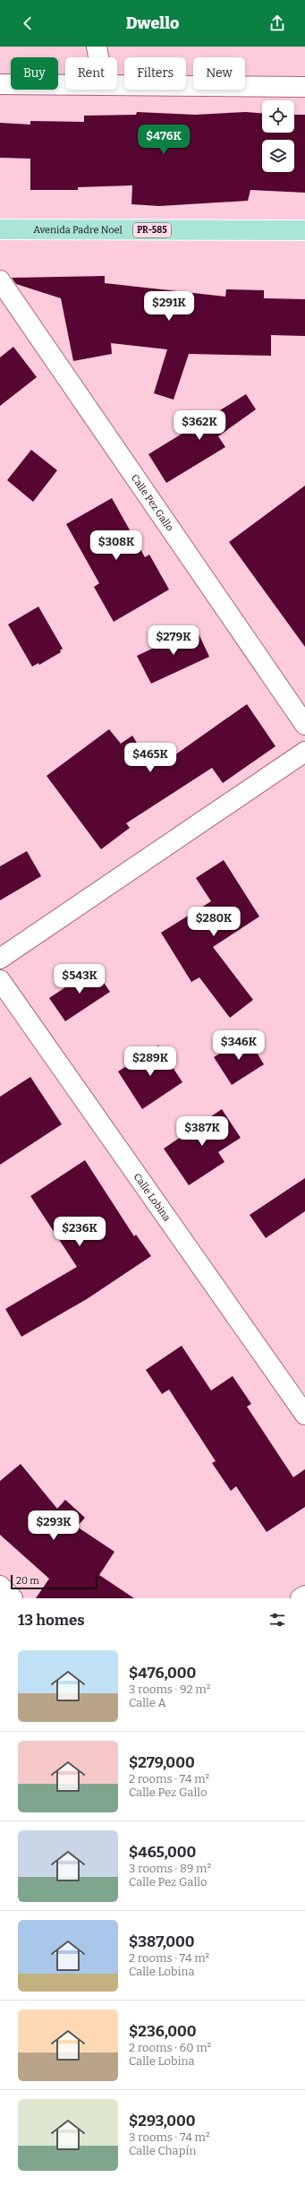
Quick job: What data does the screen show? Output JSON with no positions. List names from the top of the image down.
{
  "streets": {
    "main road": ["Avenida Padre Noel", "PR-585"],
    "street": ["Calle Pez Gallo", "Calle Lobina"]
  },
  "scale_bar": "20 m",
  "page": {
    "header": "Dwello",
    "chip": [
      "Buy",
      "Rent",
      "Filters",
      "New"
    ],
    "price": [
      "$476K",
      "$291K",
      "$362K",
      "$308K",
      "$279K",
      "$465K",
      "$280K",
      "$543K",
      "$346K",
      "$289K",
      "$387K",
      "$236K",
      "$293K"
    ],
    "scale": "20 m",
    "heading": "13 homes",
    "list": [
      {
        "name": "$476,000",
        "note": "3 rooms · 92 m² · Calle A"
      },
      {
        "name": "$279,000",
        "note": "2 rooms · 74 m² · Calle Pez Gallo"
      },
      {
        "name": "$465,000",
        "note": "3 rooms · 89 m² · Calle Pez Gallo"
      },
      {
        "name": "$387,000",
        "note": "2 rooms · 74 m² · Calle Lobina"
      },
      {
        "name": "$236,000",
        "note": "2 rooms · 60 m² · Calle Lobina"
      },
      {
        "name": "$293,000",
        "note": "3 rooms · 74 m² · Calle Chapín"
      }
    ]
  }
}
